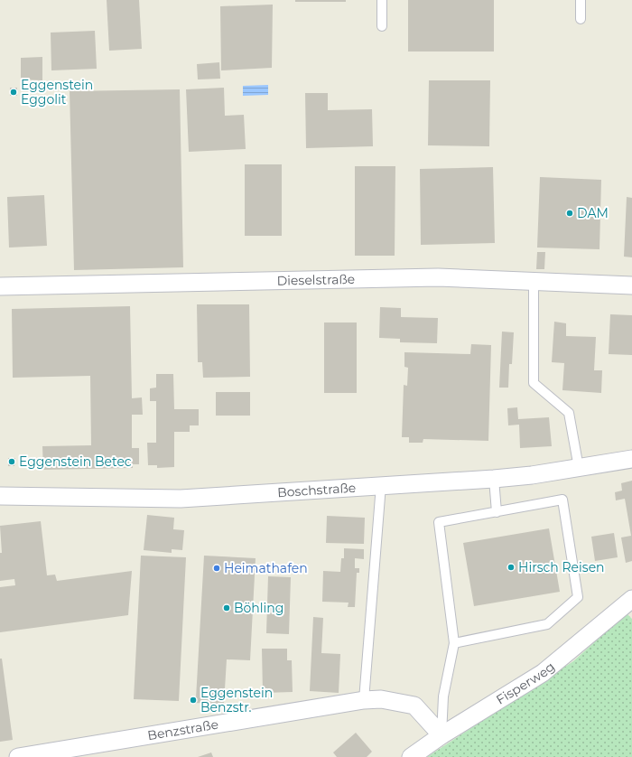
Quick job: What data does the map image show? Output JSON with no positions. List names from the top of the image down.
{
  "streets": {
    "street": [
      "Dieselstraße",
      "Boschstraße",
      "Fisperweg",
      "Benzstraße"
    ]
  },
  "crossings": [
    ["Fisperweg", "Benzstraße"]
  ],
  "places": [
    "Eggenstein Eggolit",
    "DAM",
    "Eggenstein Betec",
    "Hirsch Reisen",
    "Heimathafen",
    "Böhling",
    "Eggenstein Benzstr."
  ]
}
